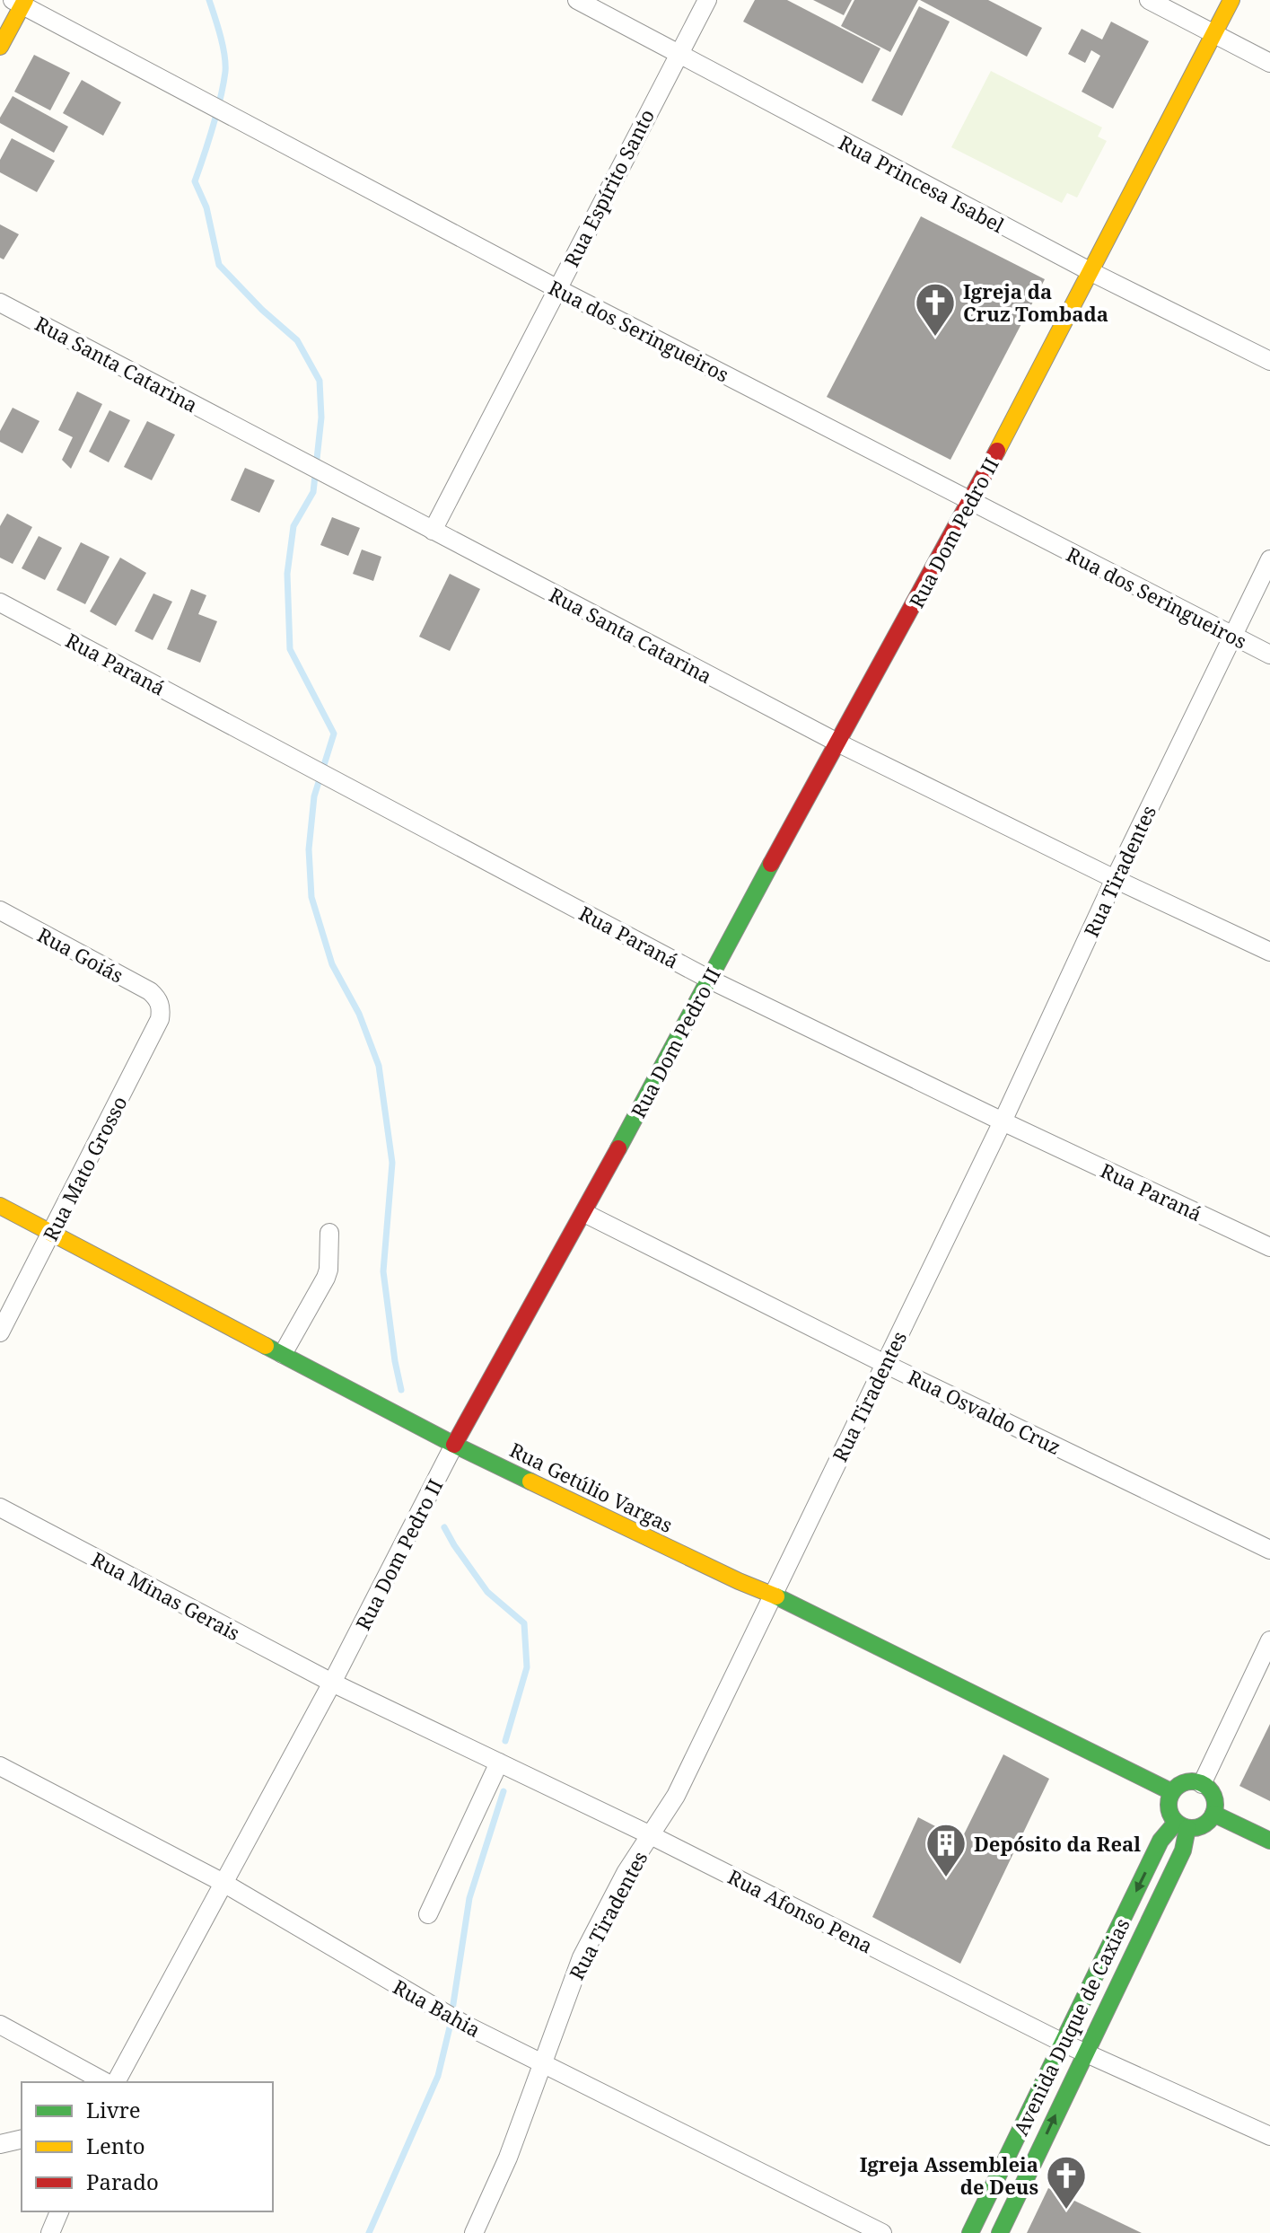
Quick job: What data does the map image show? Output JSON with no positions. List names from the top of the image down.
{
  "streets": {
    "street": [
      "Rua Princesa Isabel",
      "Rua Espírito Santo",
      "Rua dos Seringueiros",
      "Rua Santa Catarina",
      "Rua Dom Pedro II",
      "Rua Paraná",
      "Rua Tiradentes",
      "Rua Goiás",
      "Rua Mato Grosso",
      "Rua Osvaldo Cruz",
      "Rua Getúlio Vargas",
      "Rua Minas Gerais",
      "Rua Afonso Pena",
      "Rua Bahia",
      "Avenida Duque de Caxias"
    ]
  },
  "crossings": [
    ["Rua Princesa Isabel", "Rua Espírito Santo"],
    ["Rua Princesa Isabel", "Rua Dom Pedro II"],
    ["Rua Espírito Santo", "Rua dos Seringueiros"],
    ["Rua Espírito Santo", "Rua Santa Catarina"],
    ["Rua dos Seringueiros", "Rua Dom Pedro II"],
    ["Rua dos Seringueiros", "Rua Tiradentes"],
    ["Rua Santa Catarina", "Rua Dom Pedro II"],
    ["Rua Santa Catarina", "Rua Tiradentes"],
    ["Rua Dom Pedro II", "Rua Paraná"],
    ["Rua Dom Pedro II", "Rua Osvaldo Cruz"],
    ["Rua Dom Pedro II", "Rua Getúlio Vargas"],
    ["Rua Dom Pedro II", "Rua Minas Gerais"],
    ["Rua Dom Pedro II", "Rua Afonso Pena"],
    ["Rua Dom Pedro II", "Rua Bahia"],
    ["Rua Paraná", "Rua Tiradentes"],
    ["Rua Tiradentes", "Rua Osvaldo Cruz"],
    ["Rua Tiradentes", "Rua Getúlio Vargas"],
    ["Rua Tiradentes", "Rua Afonso Pena"],
    ["Rua Tiradentes", "Rua Bahia"],
    ["Rua Goiás", "Rua Mato Grosso"],
    ["Rua Mato Grosso", "Rua Getúlio Vargas"],
    ["Rua Getúlio Vargas", "Avenida Duque de Caxias"],
    ["Rua Minas Gerais", "Rua Afonso Pena"],
    ["Rua Afonso Pena", "Avenida Duque de Caxias"]
  ],
  "places": {
    "church": ["Igreja da Cruz Tombada", "Igreja Assembleia de Deus"],
    "building": ["Depósito da Real"]
  },
  "legend": ["Livre", "Lento", "Parado"]
}
